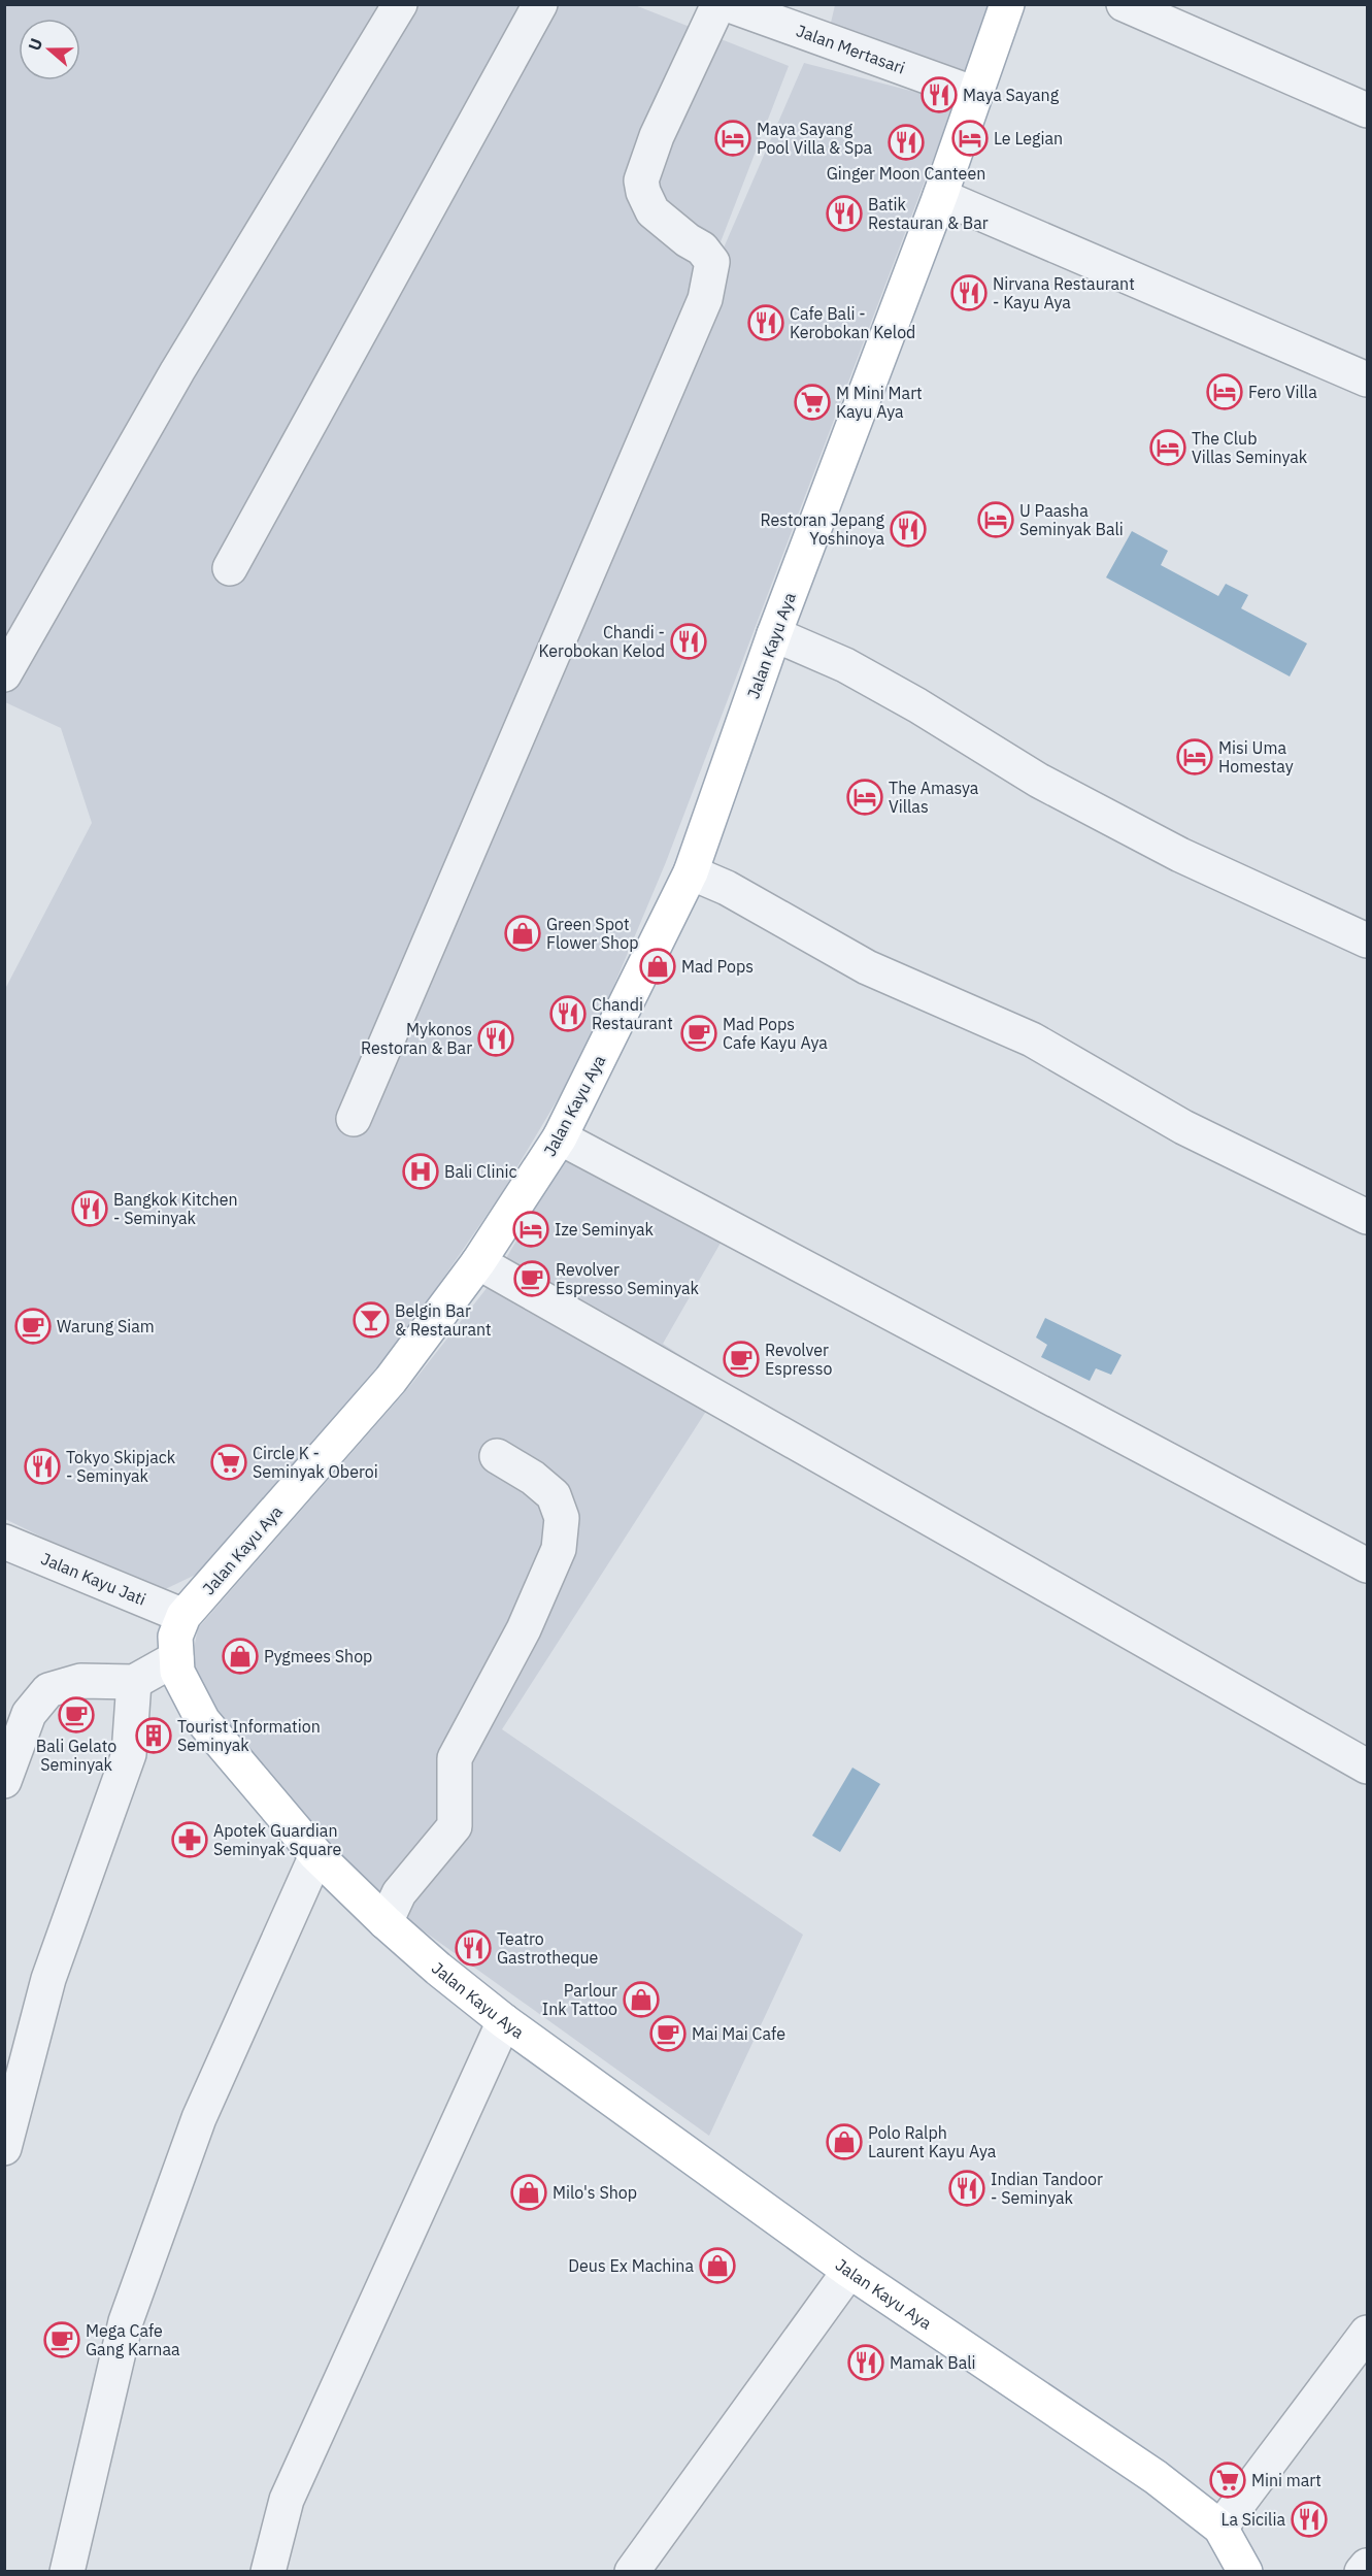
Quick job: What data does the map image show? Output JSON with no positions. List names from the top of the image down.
{
  "streets": {
    "main road": ["Jalan Kayu Aya"],
    "street": ["Jalan Mertasari", "Jalan Kayu Jati"]
  },
  "crossings": [
    ["Jalan Mertasari", "Jalan Kayu Aya"],
    ["Jalan Kayu Aya", "Jalan Kayu Jati"]
  ],
  "places": {
    "restaurant": [
      "Maya Sayang",
      "Ginger Moon Canteen",
      "Batik Restauran & Bar",
      "Nirvana Restaurant - Kayu Aya",
      "Cafe Bali - Kerobokan Kelod",
      "Restoran Jepang Yoshinoya",
      "Chandi - Kerobokan Kelod",
      "Chandi Restaurant",
      "Mykonos Restoran & Bar",
      "Bangkok Kitchen - Seminyak",
      "Tokyo Skipjack - Seminyak",
      "Teatro Gastrotheque",
      "Indian Tandoor - Seminyak",
      "Mamak Bali",
      "La Sicilia"
    ],
    "hotel": [
      "Maya Sayang Pool Villa & Spa",
      "Le Legian",
      "Fero Villa",
      "The Club Villas Seminyak",
      "U Paasha Seminyak Bali",
      "Misi Uma Homestay",
      "The Amasya Villas",
      "Ize Seminyak"
    ],
    "supermarket": ["M Mini Mart Kayu Aya", "Circle K - Seminyak Oberoi", "Mini mart"],
    "shop": [
      "Green Spot Flower Shop",
      "Mad Pops",
      "Pygmees Shop",
      "Parlour Ink Tattoo",
      "Polo Ralph Laurent Kayu Aya",
      "Milo's Shop",
      "Deus Ex Machina"
    ],
    "cafe": [
      "Mad Pops Cafe Kayu Aya",
      "Revolver Espresso Seminyak",
      "Warung Siam",
      "Revolver Espresso",
      "Bali Gelato Seminyak",
      "Mai Mai Cafe",
      "Mega Cafe Gang Karnaa"
    ],
    "hospital": ["Bali Clinic"],
    "bar": ["Belgin Bar & Restaurant"],
    "building": ["Tourist Information Seminyak"],
    "pharmacy": ["Apotek Guardian Seminyak Square"]
  },
  "north": "left"
}
